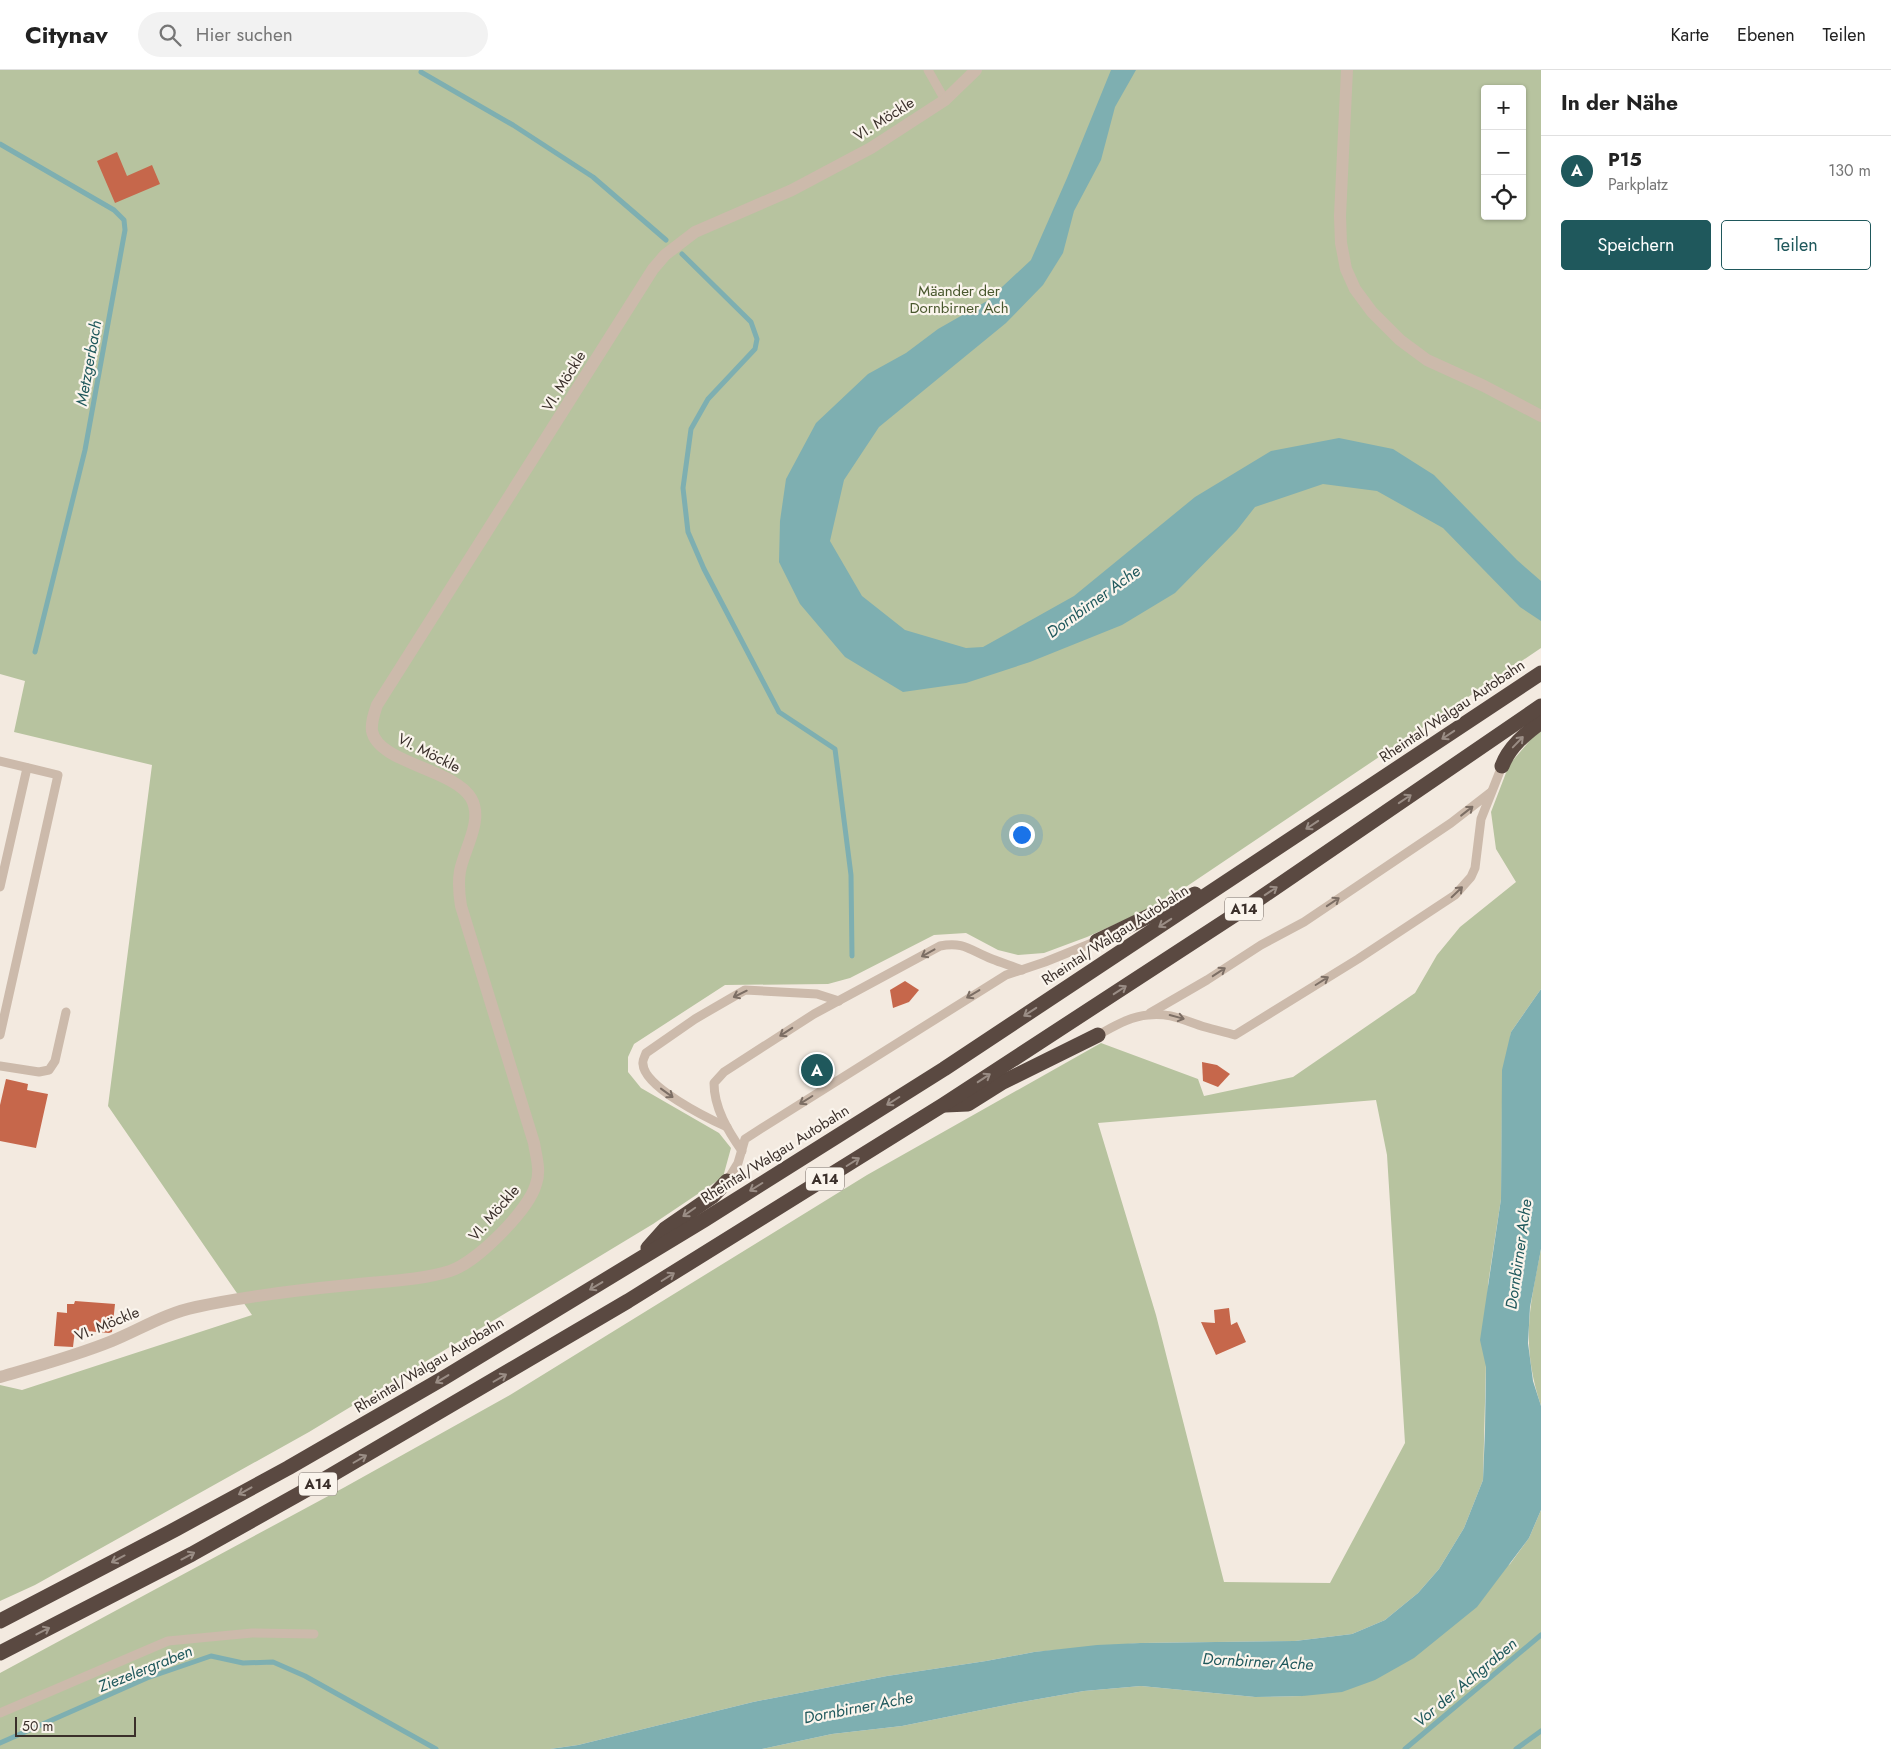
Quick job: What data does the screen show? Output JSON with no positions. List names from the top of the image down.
{
  "streets": {
    "highway": ["Rheintal/Walgau Autobahn", "A14"],
    "street": ["VI. Möckle"]
  },
  "water": [
    "Metzgerbach",
    "Dornbirner Ache",
    "Ziezelergraben",
    "Vor der Achgraben"
  ],
  "parks": ["Mäander der Dornbirner Ach"],
  "scale_bar": "50 m",
  "page": {
    "header": "Citynav",
    "search": "Hier suchen",
    "nav": ["Karte", "Ebenen", "Teilen"],
    "heading": "In der Nähe",
    "map_buttons": ["+", "−"],
    "list": [
      {
        "mark": "A",
        "name": "P15",
        "note": "Parkplatz",
        "value": "130 m"
      }
    ],
    "buttons": ["Speichern", "Teilen"],
    "pins": "A",
    "scale": "50 m"
  }
}
